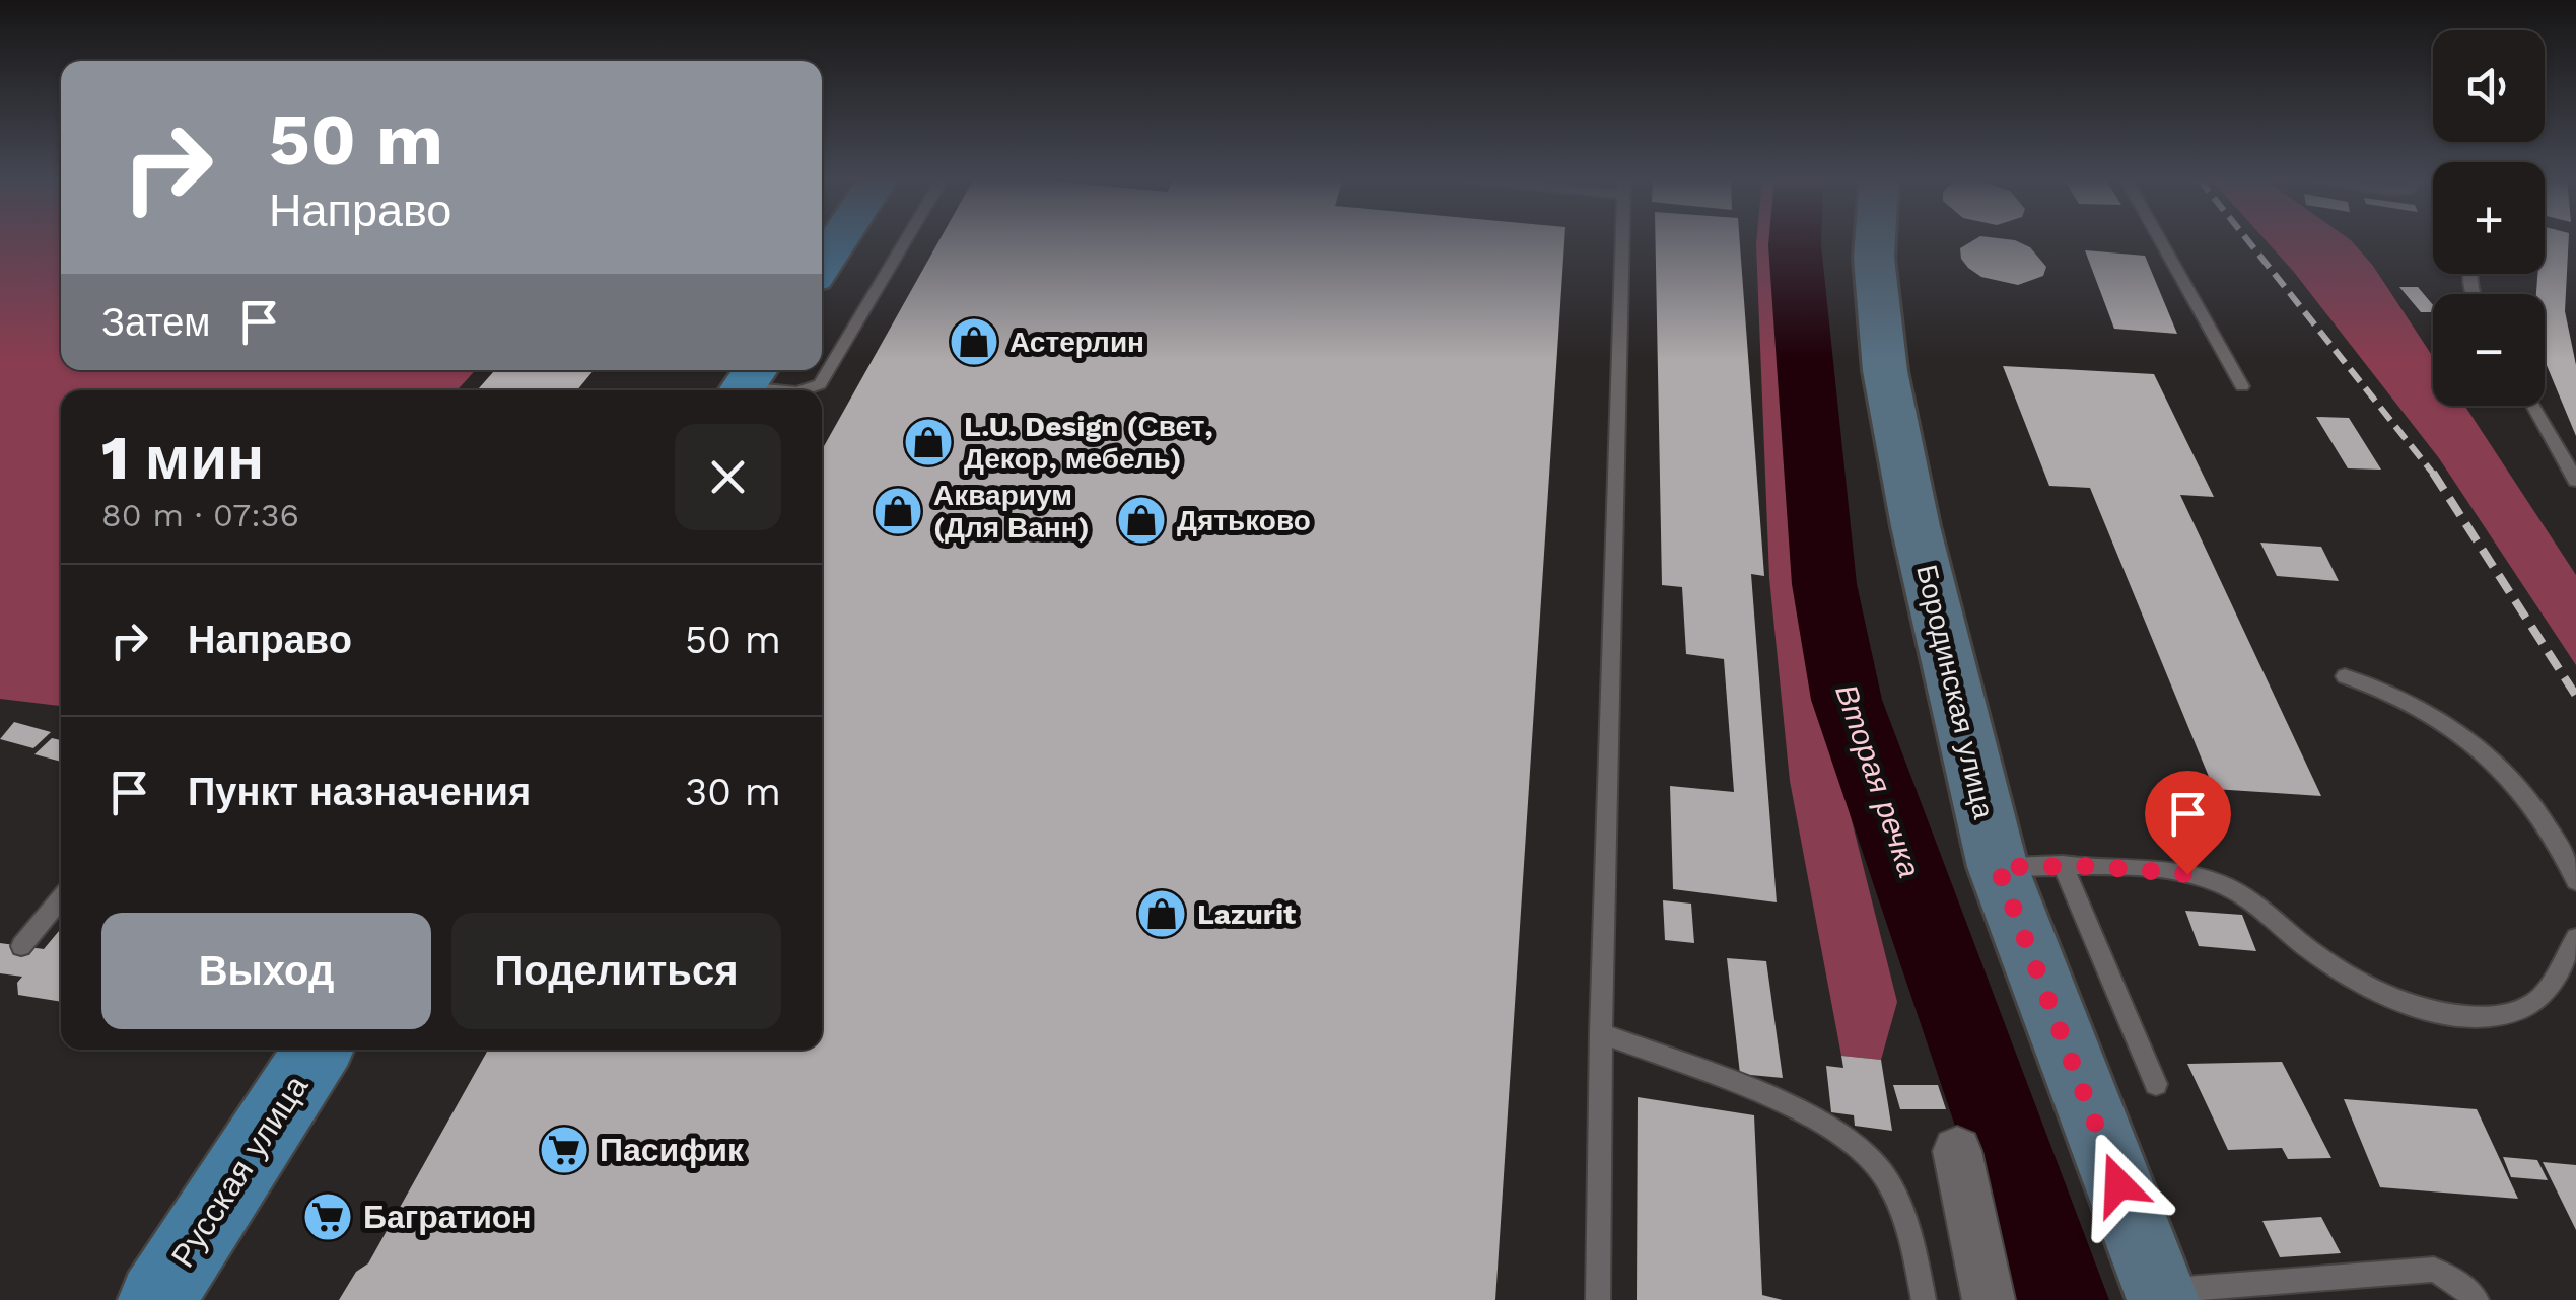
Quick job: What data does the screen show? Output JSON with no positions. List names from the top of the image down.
{
  "streets": {
    "main road": ["Бородинская улица", "Русская улица"]
  },
  "water": ["Вторая речка"],
  "places": {
    "shop": [
      "Астерлин",
      "L.U. Design (Свет, Декор, мебель)",
      "Аквариум (Для Ванн)",
      "Дятьково",
      "Lazurit"
    ],
    "supermarket": ["Пасифик", "Багратион"]
  },
  "page": {
    "map_buttons": ["+", "−"],
    "turn": ["50 m", "Направо"],
    "then": "Затем",
    "heading": ["1 мин", "80 m · 07:36"],
    "list": [
      {
        "name": "Направо",
        "value": "50 m"
      },
      {
        "name": "Пункт назначения",
        "value": "30 m"
      }
    ],
    "buttons": ["Выход", "Поделиться"]
  }
}
